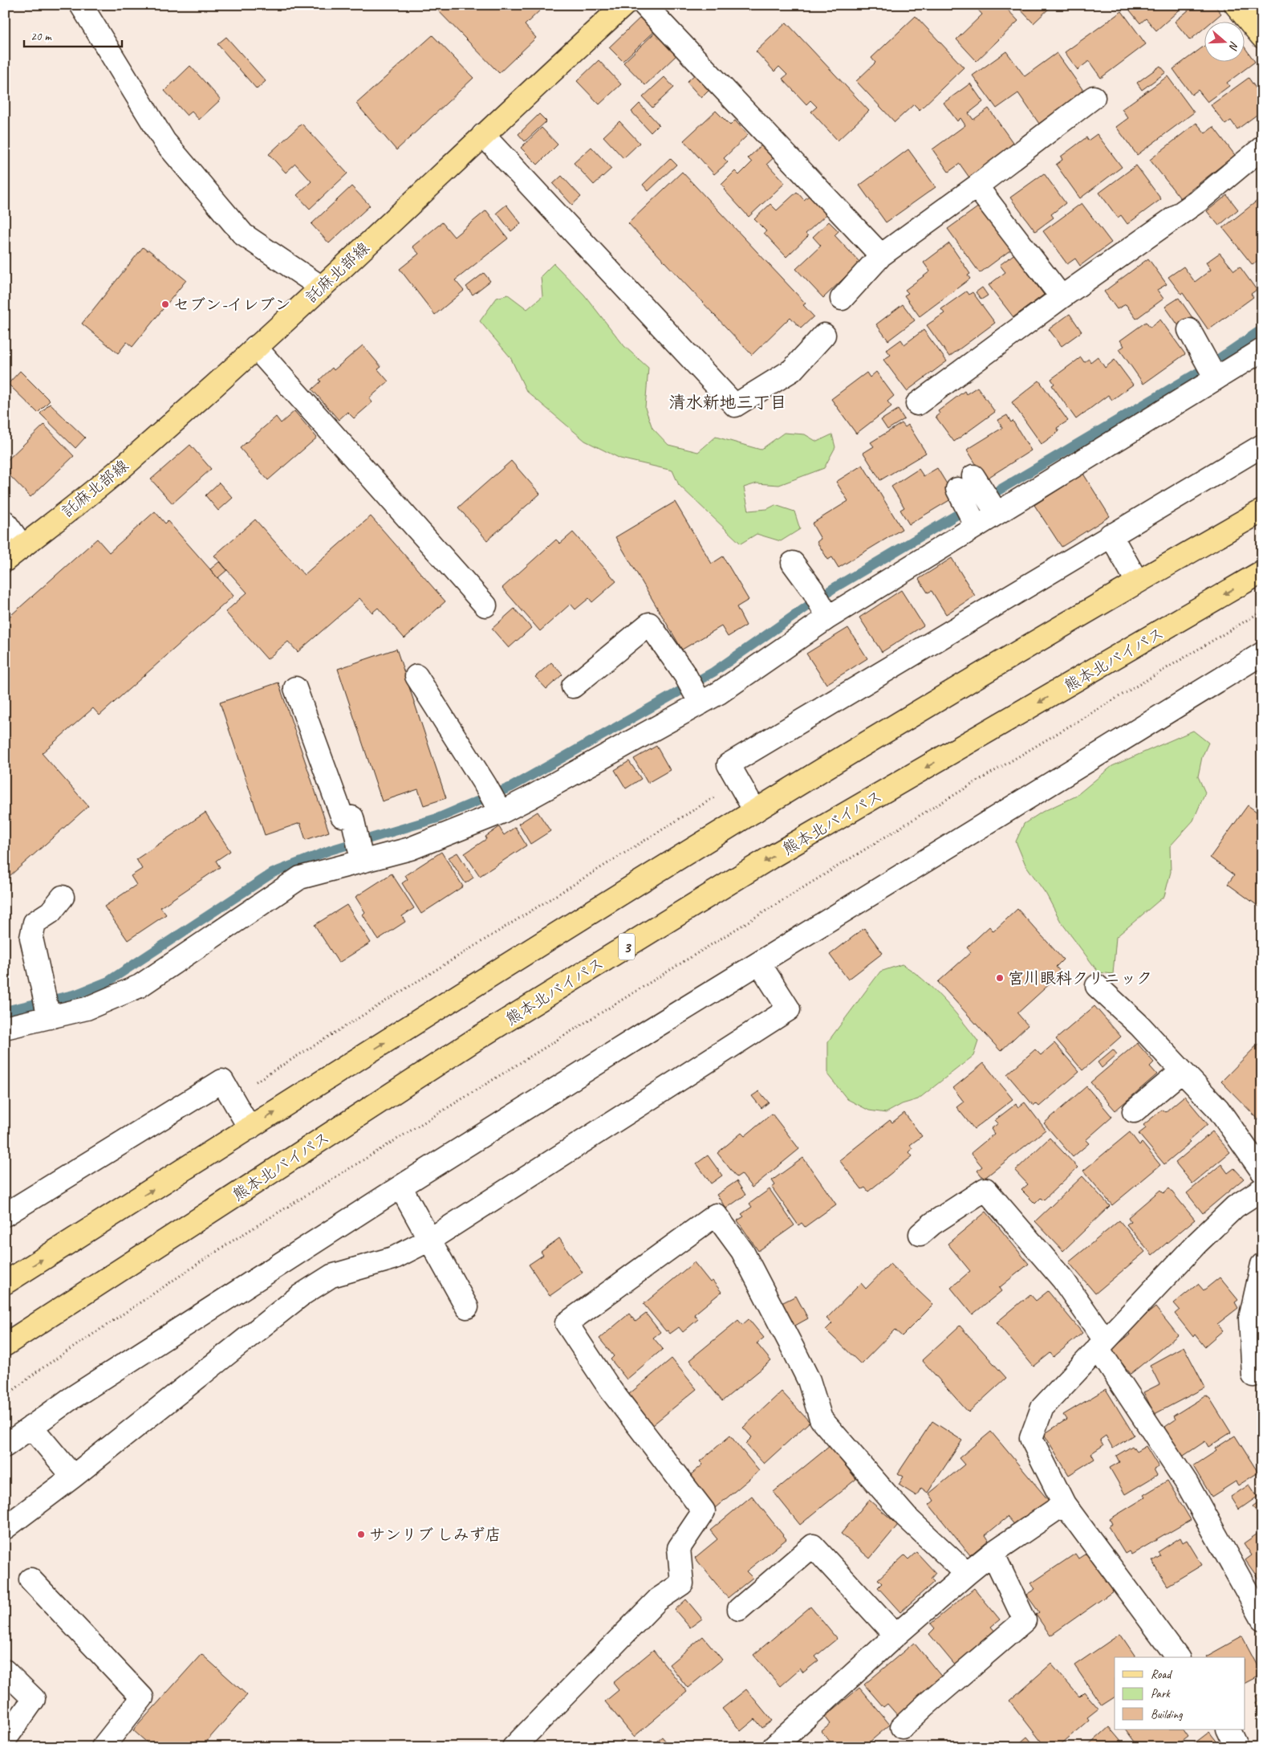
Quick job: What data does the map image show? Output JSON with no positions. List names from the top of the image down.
{
  "streets": {
    "main road": ["託麻北部線", "熊本北バイパス", "3"]
  },
  "districts": ["清水新地三丁目"],
  "places": ["セブン-イレブン", "宮川眼科クリニック", "サンリブ しみず店"],
  "legend": ["Road", "Park", "Building"],
  "scale_bar": "20 m",
  "north": "right"
}
